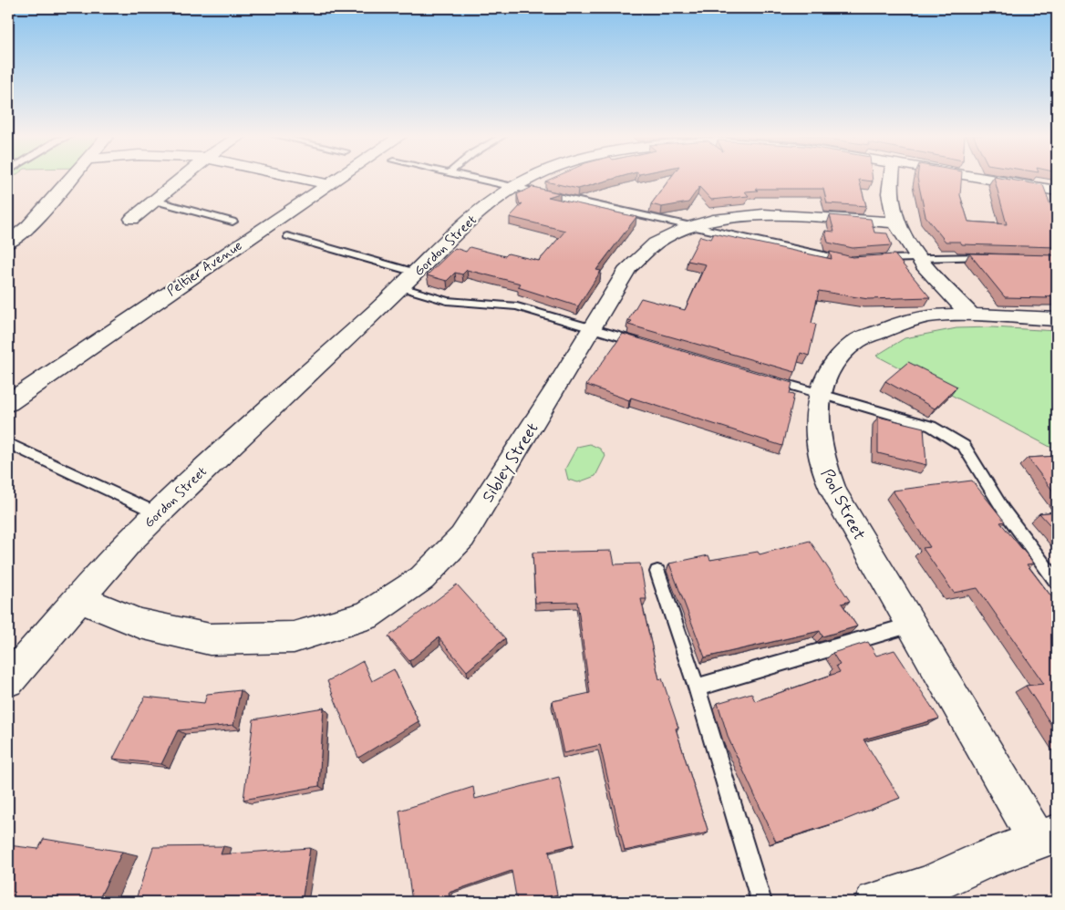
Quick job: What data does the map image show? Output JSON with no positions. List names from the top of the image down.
{
  "streets": {
    "street": [
      "Gordon Street",
      "Peltier Avenue",
      "Sibley Street",
      "Pool Street"
    ]
  },
  "crossings": [
    ["Gordon Street", "Sibley Street"]
  ]
}
